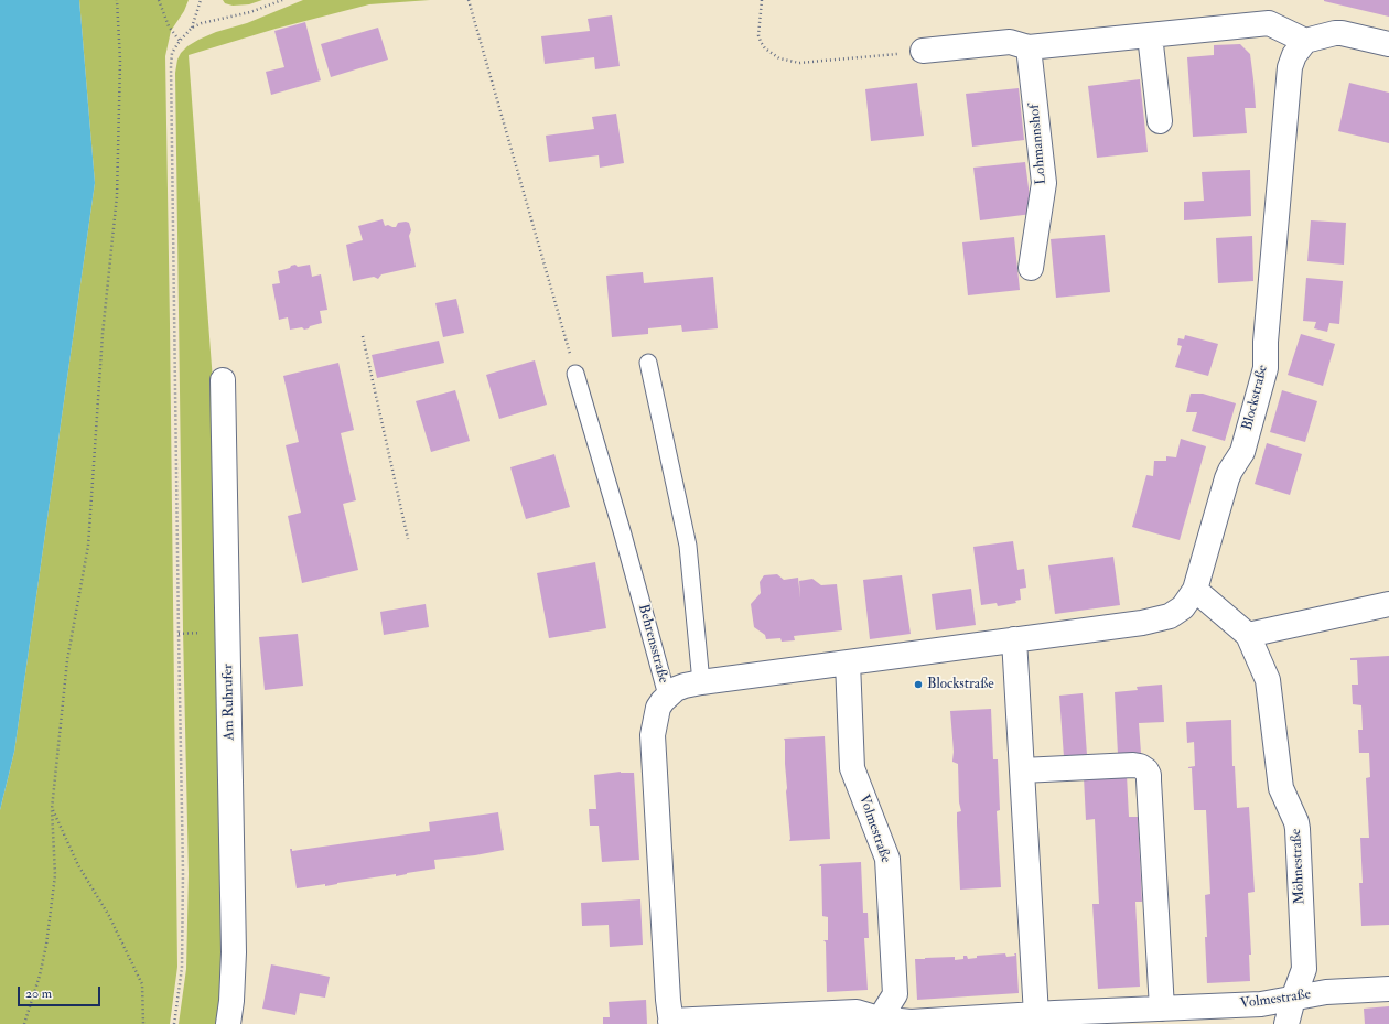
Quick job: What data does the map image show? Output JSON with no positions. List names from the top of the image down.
{
  "streets": {
    "street": [
      "Lohmannshof",
      "Blockstraße",
      "Behrensstraße",
      "Am Ruhrufer",
      "Volmestraße",
      "Möhnestraße"
    ]
  },
  "crossings": [
    ["Blockstraße", "Behrensstraße"],
    ["Blockstraße", "Volmestraße"],
    ["Blockstraße", "Möhnestraße"],
    ["Behrensstraße", "Volmestraße"],
    ["Volmestraße", "Möhnestraße"]
  ],
  "places": ["Blockstraße"],
  "scale_bar": "20 m"
}
